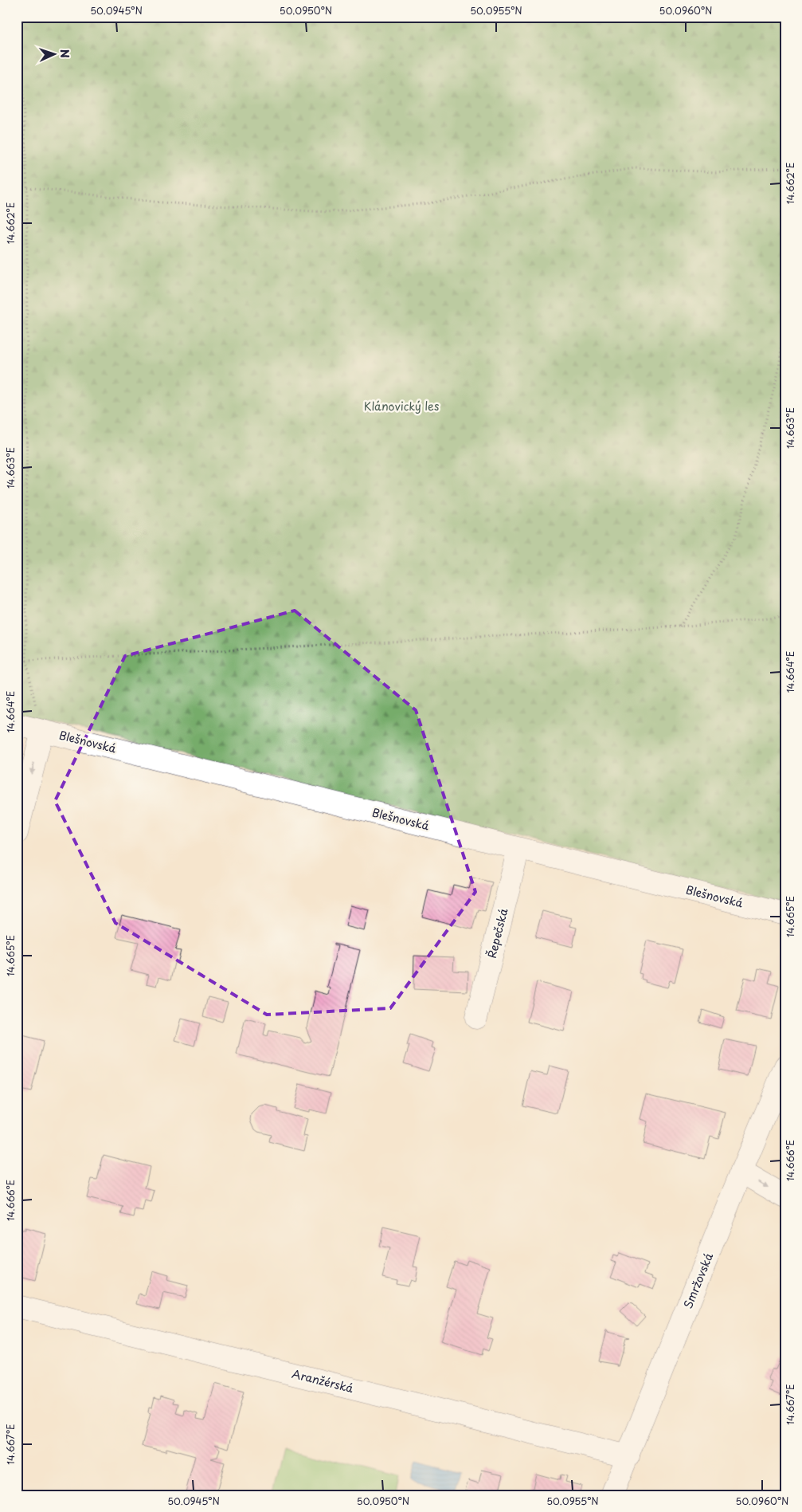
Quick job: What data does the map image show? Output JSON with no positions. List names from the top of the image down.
{
  "streets": {
    "street": [
      "Blešnovská",
      "Řepečská",
      "Smržovská",
      "Aranžérská"
    ]
  },
  "crossings": [
    ["Blešnovská", "Řepečská"],
    ["Smržovská", "Aranžérská"]
  ],
  "parks": ["Klánovický les"],
  "north": "right",
  "coordinates": [
    "50.0945°N",
    "50.0950°N",
    "50.0955°N",
    "50.0960°N",
    "14.662°E",
    "14.663°E",
    "14.664°E",
    "14.665°E",
    "14.666°E",
    "14.667°E"
  ]
}
